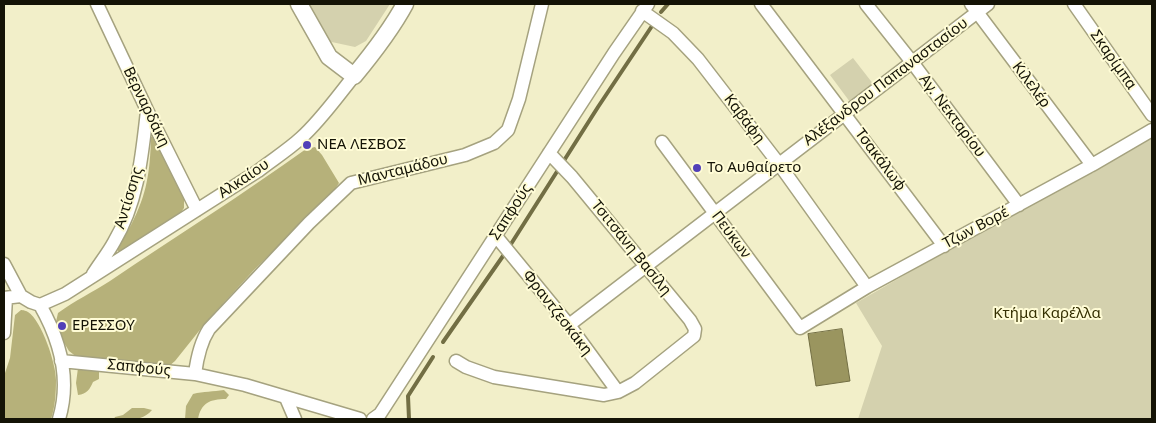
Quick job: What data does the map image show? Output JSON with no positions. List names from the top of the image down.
{
  "streets": {
    "street": [
      "Σκαρίμπα",
      "Αλέξανδρου Παπαναστασίου",
      "Κιλελέρ",
      "Βερναρδάκη",
      "Αγ. Νεκταρίου",
      "Καβάφη",
      "Τσακάλωφ",
      "Μανταμάδου",
      "Αλκαίου",
      "Αντίσσης",
      "Σαπφούς",
      "Τζων Βορέ",
      "Πεύκων",
      "Τσιτσάνη Βασίλη",
      "Φραντζεσκάκη"
    ]
  },
  "crossings": [
    ["Αλέξανδρου Παπαναστασίου", "Κιλελέρ"],
    ["Αλέξανδρου Παπαναστασίου", "Αγ. Νεκταρίου"],
    ["Αλέξανδρου Παπαναστασίου", "Καβάφη"],
    ["Αλέξανδρου Παπαναστασίου", "Τσακάλωφ"],
    ["Αλέξανδρου Παπαναστασίου", "Πεύκων"],
    ["Αλέξανδρου Παπαναστασίου", "Τσιτσάνη Βασίλη"],
    ["Αλέξανδρου Παπαναστασίου", "Φραντζεσκάκη"],
    ["Κιλελέρ", "Τζων Βορέ"],
    ["Βερναρδάκη", "Αλκαίου"],
    ["Βερναρδάκη", "Αντίσσης"],
    ["Αγ. Νεκταρίου", "Τζων Βορέ"],
    ["Καβάφη", "Σαπφούς"],
    ["Καβάφη", "Τζων Βορέ"],
    ["Τσακάλωφ", "Τζων Βορέ"],
    ["Μανταμάδου", "Σαπφούς"],
    ["Αλκαίου", "Αντίσσης"],
    ["Σαπφούς", "Τσιτσάνη Βασίλη"],
    ["Σαπφούς", "Φραντζεσκάκη"],
    ["Τζων Βορέ", "Πεύκων"],
    ["Τσιτσάνη Βασίλη", "Φραντζεσκάκη"]
  ],
  "parks": ["Κτήμα Καρέλλα"],
  "places": ["ΝΕΑ ΛΕΣΒΟΣ", "Το Αυθαίρετο", "ΕΡΕΣΣΟΥ"]
}
